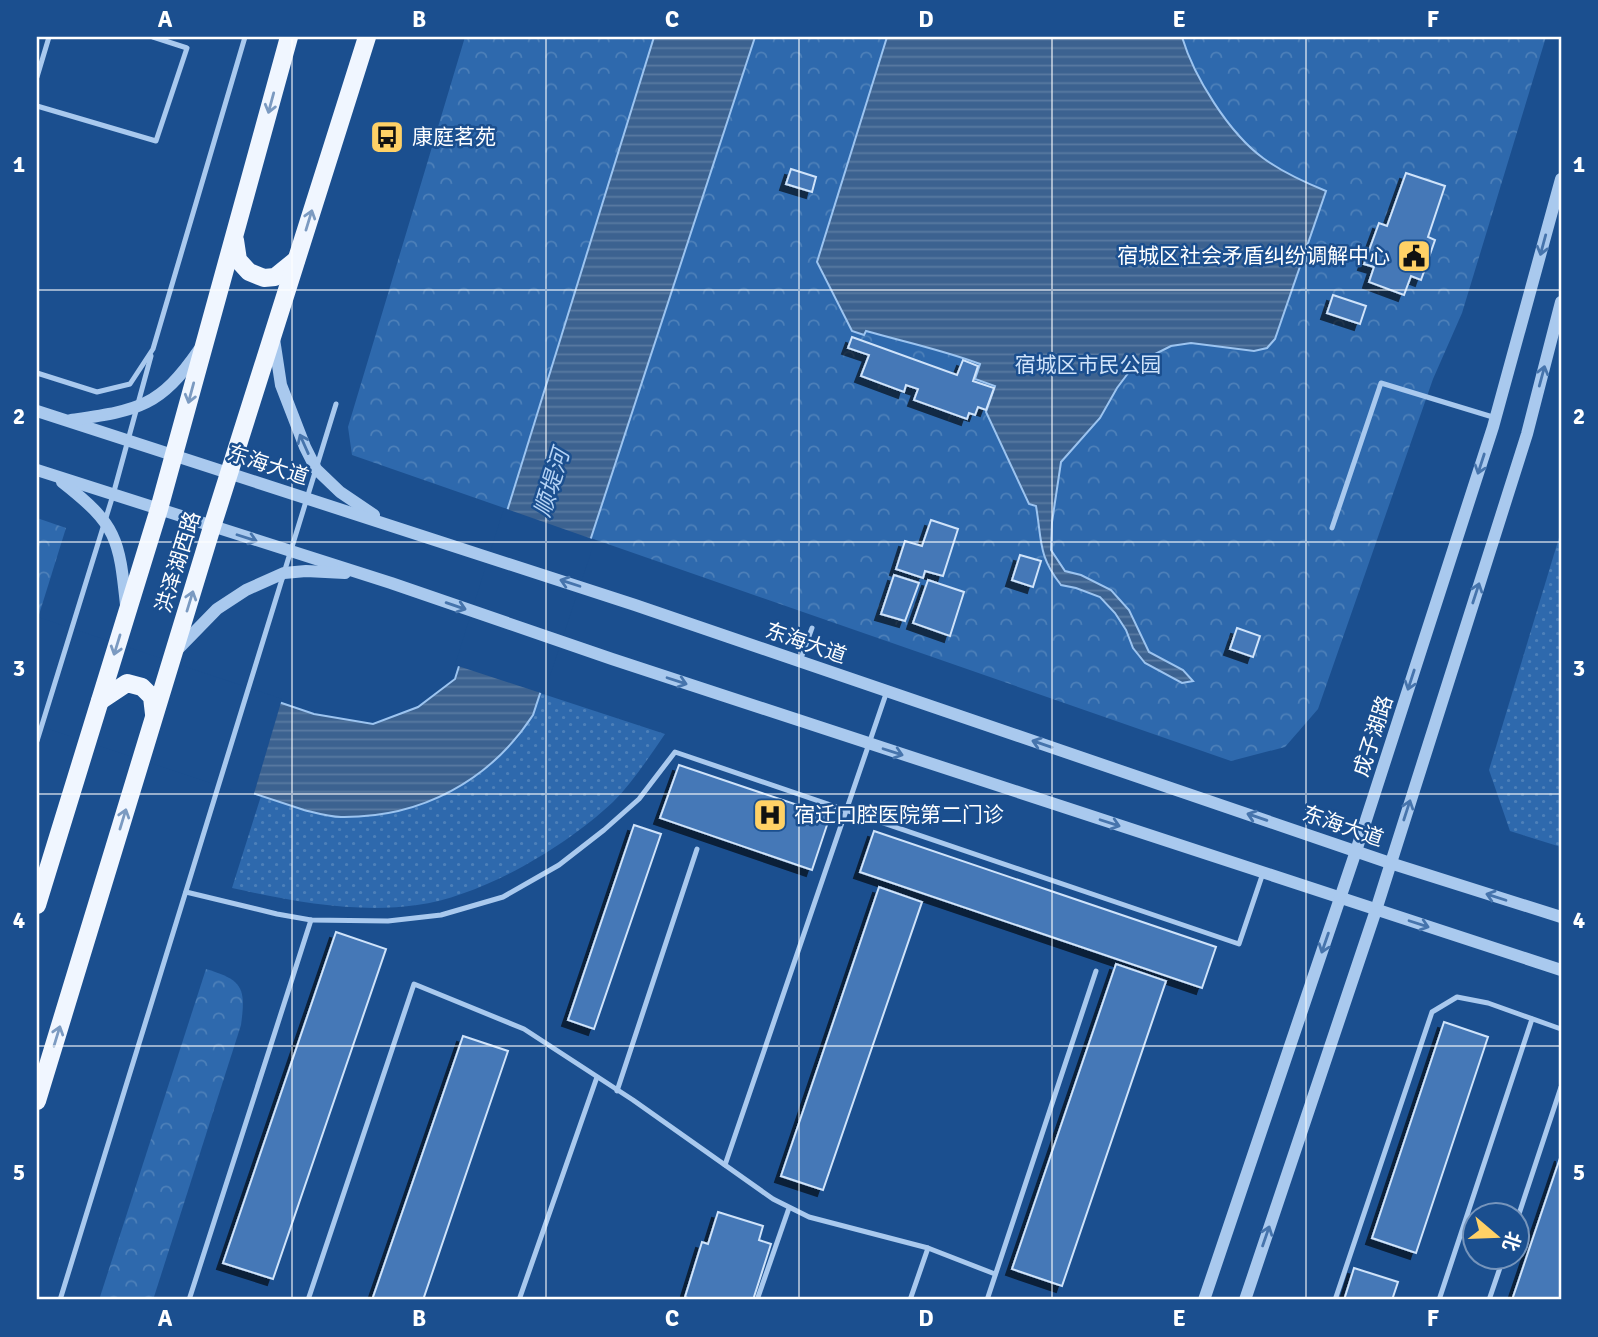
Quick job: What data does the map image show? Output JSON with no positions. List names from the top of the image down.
{
  "streets": {
    "main road": ["洪泽湖西路"],
    "street": ["东海大道", "成子湖路"]
  },
  "crossings": [
    ["东海大道", "洪泽湖西路"],
    ["东海大道", "成子湖路"]
  ],
  "water": ["顺堤河"],
  "parks": ["宿城区市民公园"],
  "places": {
    "bus stop": ["康庭茗苑"],
    "public building": ["宿城区社会矛盾纠纷调解中心"],
    "hospital": ["宿迁口腔医院第二门诊"]
  },
  "north": "right",
  "grid": {
    "columns": [
      "A",
      "B",
      "C",
      "D",
      "E",
      "F"
    ],
    "rows": [
      "1",
      "2",
      "3",
      "4",
      "5"
    ]
  }
}
